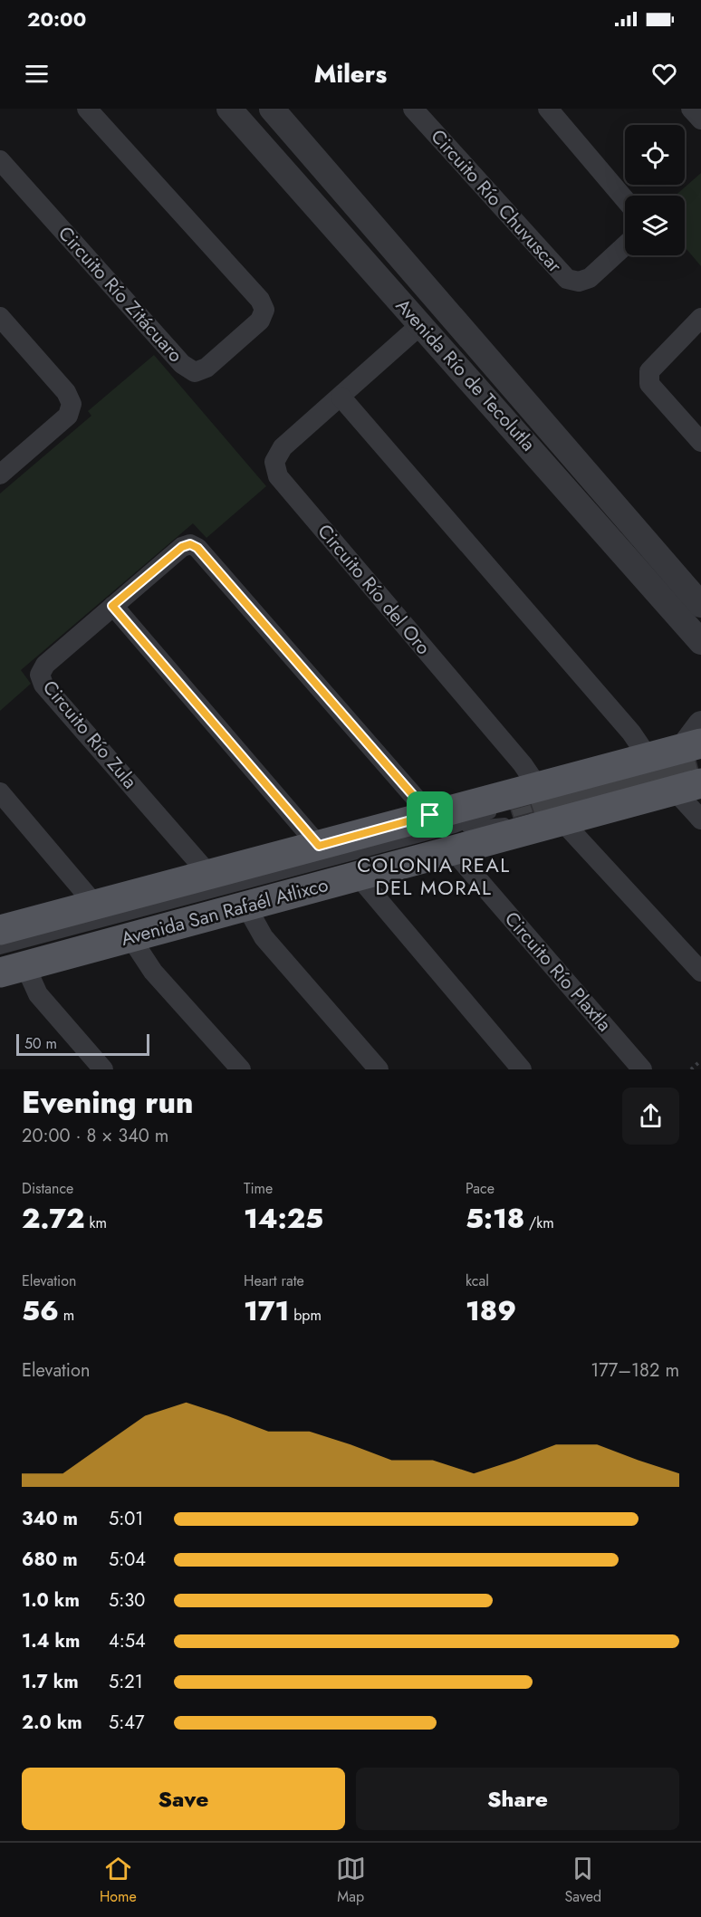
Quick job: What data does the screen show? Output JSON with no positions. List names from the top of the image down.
{
  "streets": {
    "main road": ["Avenida San Rafaél Atlixco"],
    "street": [
      "Circuito Río Chuvuscar",
      "Circuito Río Zitácuaro",
      "Avenida Río de Tecolutla",
      "Circuito Río del Oro",
      "Circuito Río Zula",
      "Circuito Río Plaxtla"
    ]
  },
  "crossings": [
    ["Avenida Río de Tecolutla", "Circuito Río del Oro"],
    ["Circuito Río del Oro", "Avenida San Rafaél Atlixco"],
    ["Circuito Río Zula", "Avenida San Rafaél Atlixco"],
    ["Circuito Río Zula", "Circuito Río Plaxtla"],
    ["Avenida San Rafaél Atlixco", "Circuito Río Plaxtla"]
  ],
  "districts": ["COLONIA REAL DEL MORAL"],
  "scale_bar": "50 m",
  "page": {
    "status": "20:00",
    "header": "Milers",
    "scale": "50 m",
    "heading": ["Evening run", "20:00 · 8 × 340 m"],
    "stats": [
      ["Distance", "2.72 km"],
      ["Time", "14:25"],
      ["Pace", "5:18 /km"],
      ["Elevation", "56 m"],
      ["Heart rate", "171 bpm"],
      ["kcal", "189"]
    ],
    "chart": ["Elevation", "177–182 m"],
    "list": [
      {
        "name": "340 m",
        "note": "5:01"
      },
      {
        "name": "680 m",
        "note": "5:04"
      },
      {
        "name": "1.0 km",
        "note": "5:30"
      },
      {
        "name": "1.4 km",
        "note": "4:54"
      },
      {
        "name": "1.7 km",
        "note": "5:21"
      },
      {
        "name": "2.0 km",
        "note": "5:47"
      }
    ],
    "buttons": ["Save", "Share"],
    "tabs": ["Home", "Map", "Saved"]
  }
}
